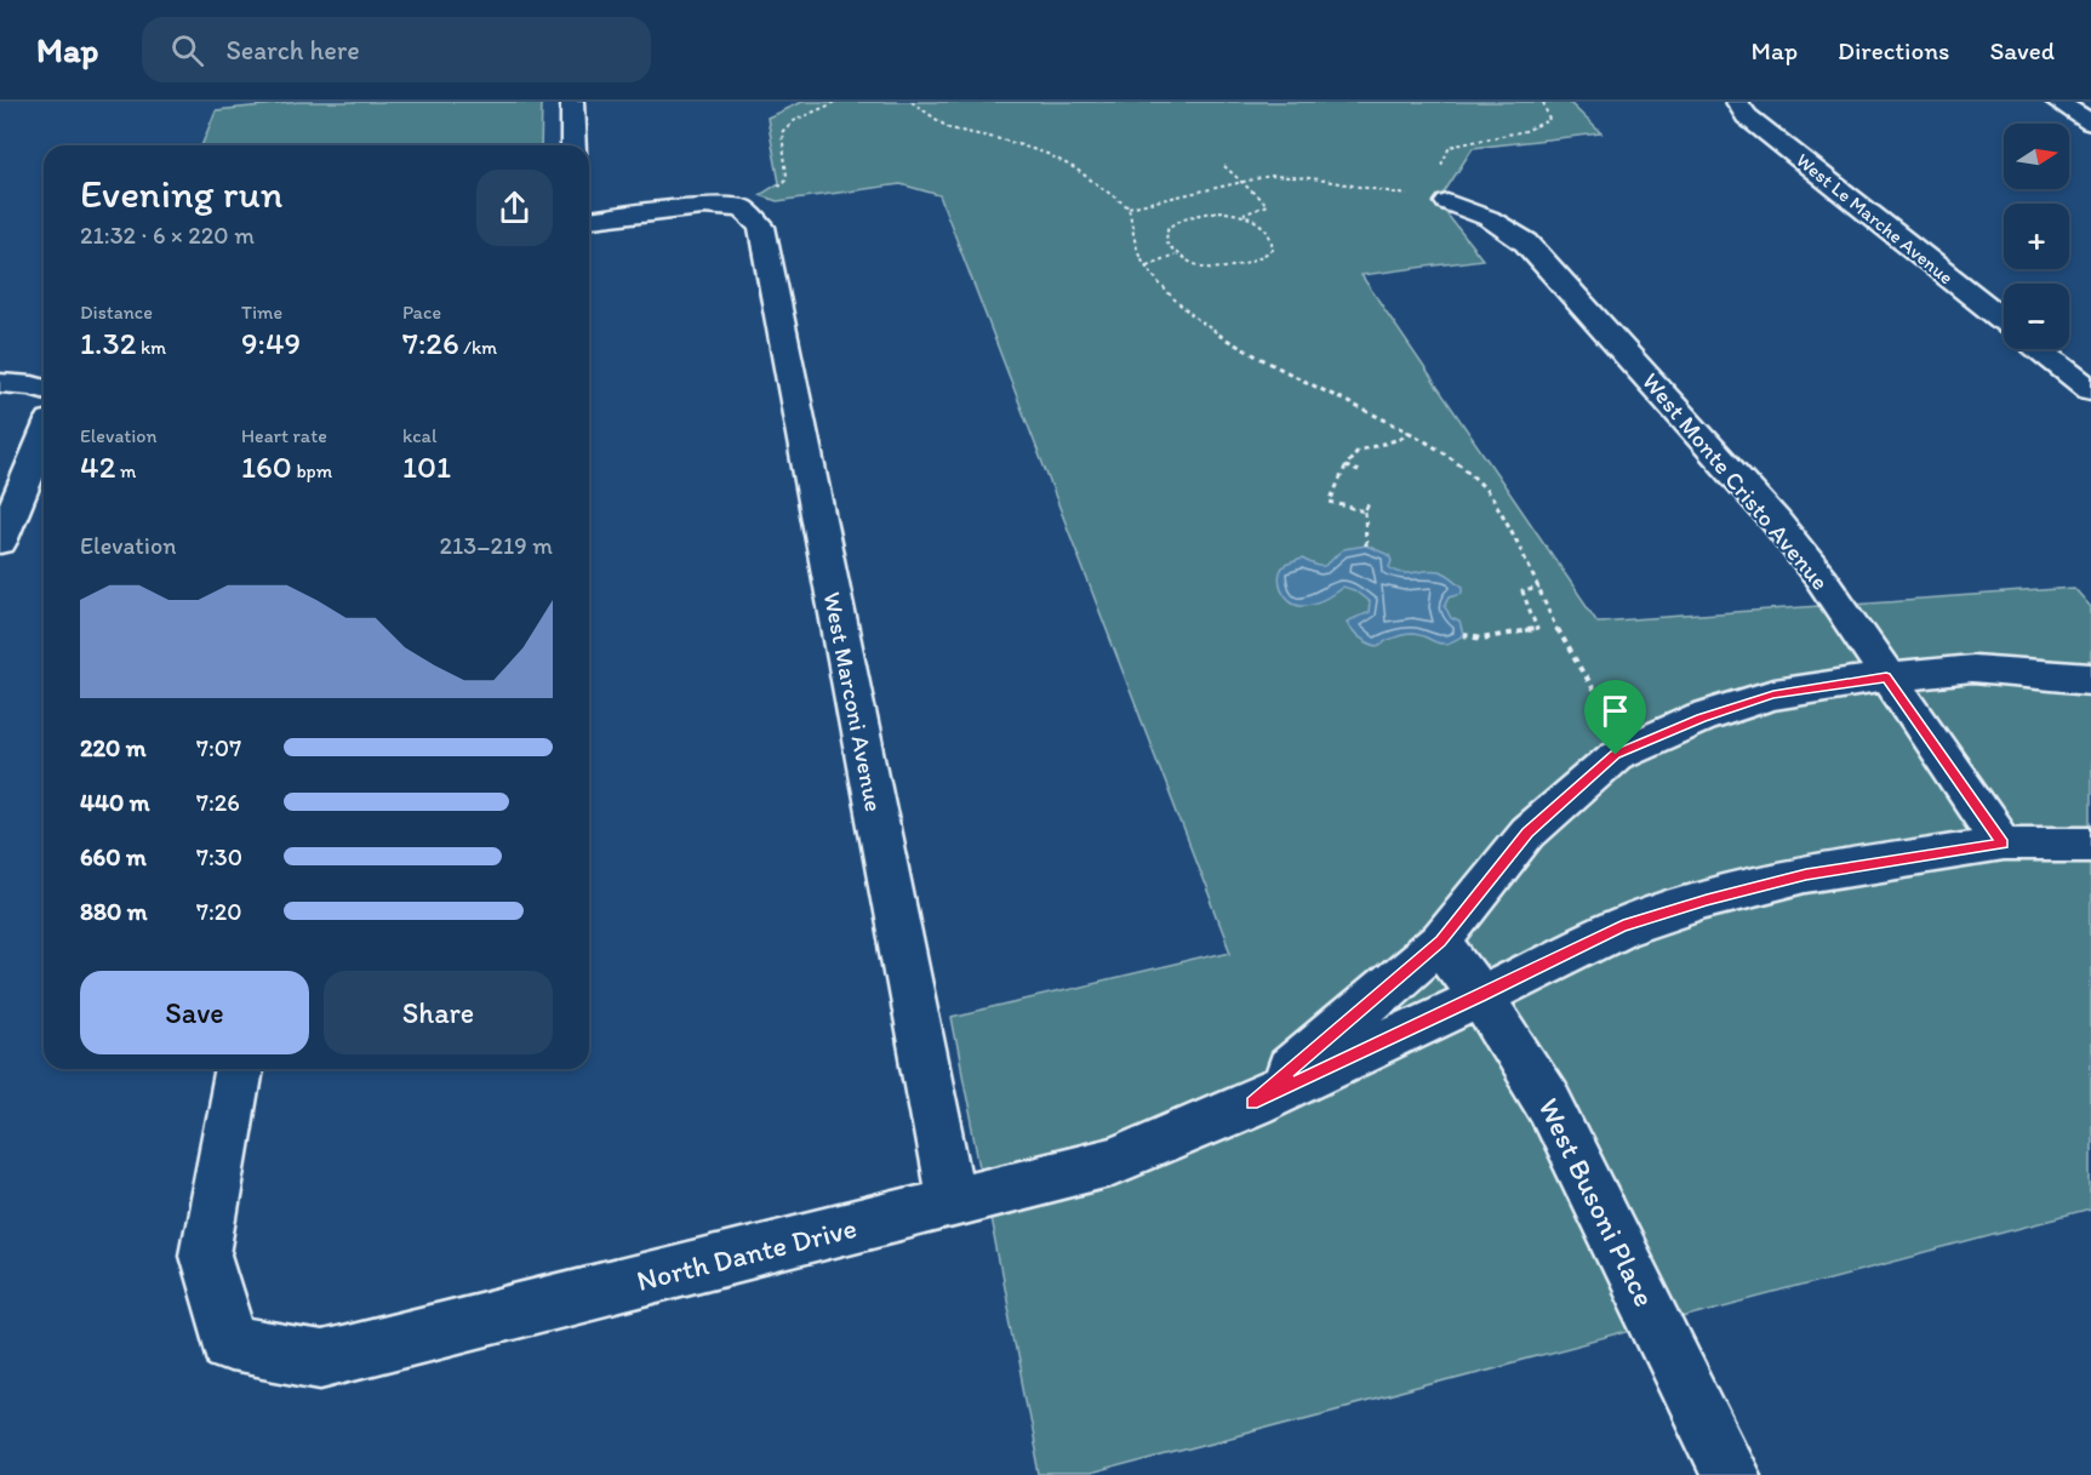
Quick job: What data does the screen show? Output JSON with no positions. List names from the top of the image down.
{
  "streets": {
    "street": [
      "West Le Marche Avenue",
      "West Monte Cristo Avenue",
      "West Marconi Avenue",
      "West Busoni Place",
      "North Dante Drive"
    ]
  },
  "crossings": [
    ["West Monte Cristo Avenue", "North Dante Drive"],
    ["West Marconi Avenue", "North Dante Drive"],
    ["West Busoni Place", "North Dante Drive"]
  ],
  "north": "right",
  "page": {
    "header": "Map",
    "search": "Search here",
    "nav": ["Map", "Directions", "Saved"],
    "map_buttons": ["+", "−"],
    "heading": ["Evening run", "21:32 · 6 × 220 m"],
    "stats": [
      ["Distance", "1.32 km"],
      ["Time", "9:49"],
      ["Pace", "7:26 /km"],
      ["Elevation", "42 m"],
      ["Heart rate", "160 bpm"],
      ["kcal", "101"]
    ],
    "chart": ["Elevation", "213–219 m"],
    "list": [
      {
        "name": "220 m",
        "note": "7:07"
      },
      {
        "name": "440 m",
        "note": "7:26"
      },
      {
        "name": "660 m",
        "note": "7:30"
      },
      {
        "name": "880 m",
        "note": "7:20"
      }
    ],
    "buttons": ["Save", "Share"]
  }
}
